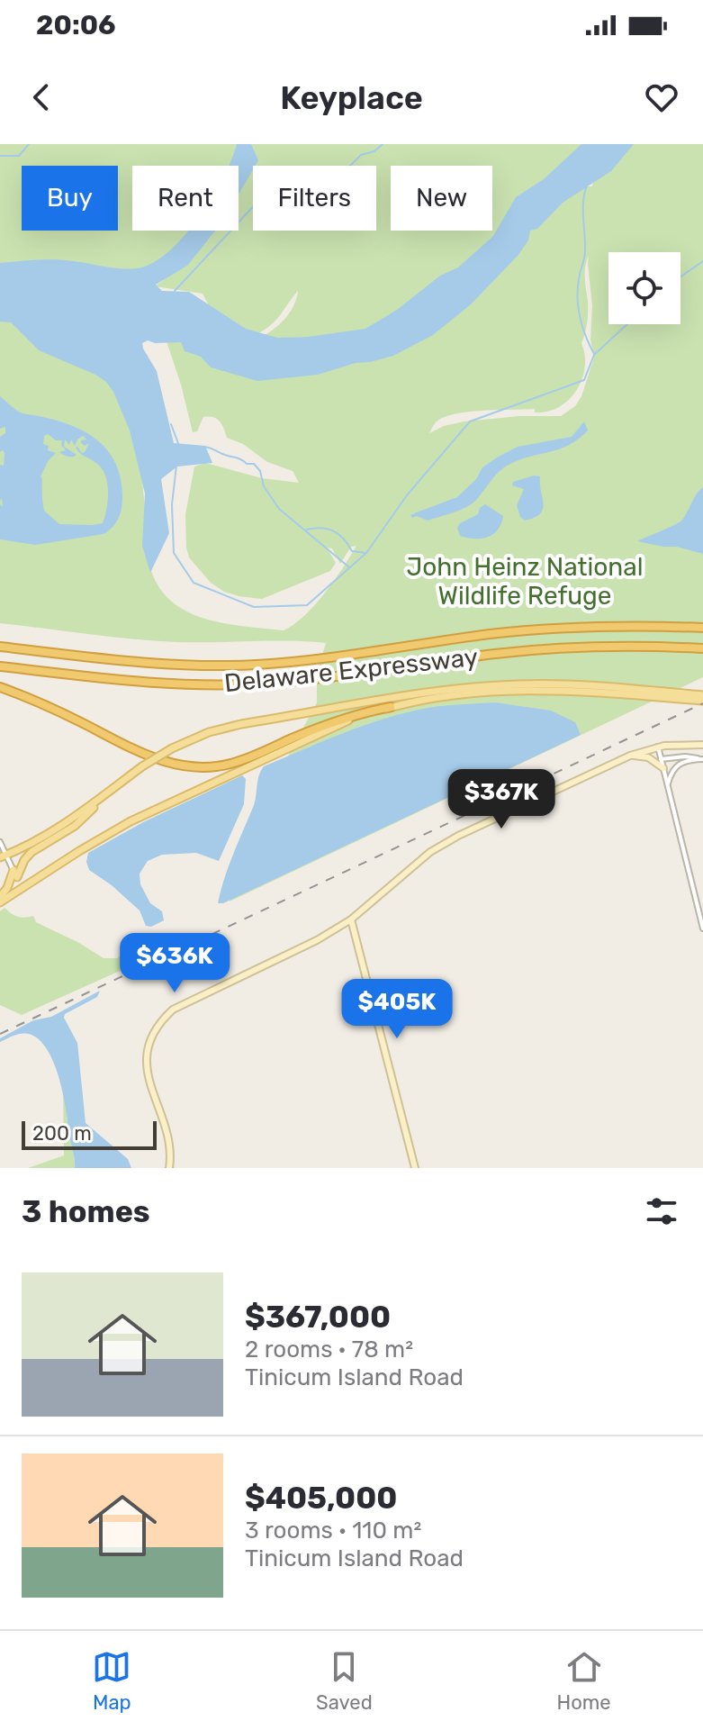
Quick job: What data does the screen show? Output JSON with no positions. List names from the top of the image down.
{
  "streets": {
    "highway": ["Delaware Expressway"]
  },
  "parks": ["John Heinz National Wildlife Refuge"],
  "scale_bar": "200 m",
  "page": {
    "status": "20:06",
    "header": "Keyplace",
    "chip": [
      "Buy",
      "Rent",
      "Filters",
      "New"
    ],
    "price": ["$367K", "$636K", "$405K"],
    "scale": "200 m",
    "heading": "3 homes",
    "list": [
      {
        "name": "$367,000",
        "note": "2 rooms · 78 m² · Tinicum Island Road"
      },
      {
        "name": "$405,000",
        "note": "3 rooms · 110 m² · Tinicum Island Road"
      }
    ],
    "tabs": ["Map", "Saved", "Home"]
  }
}
